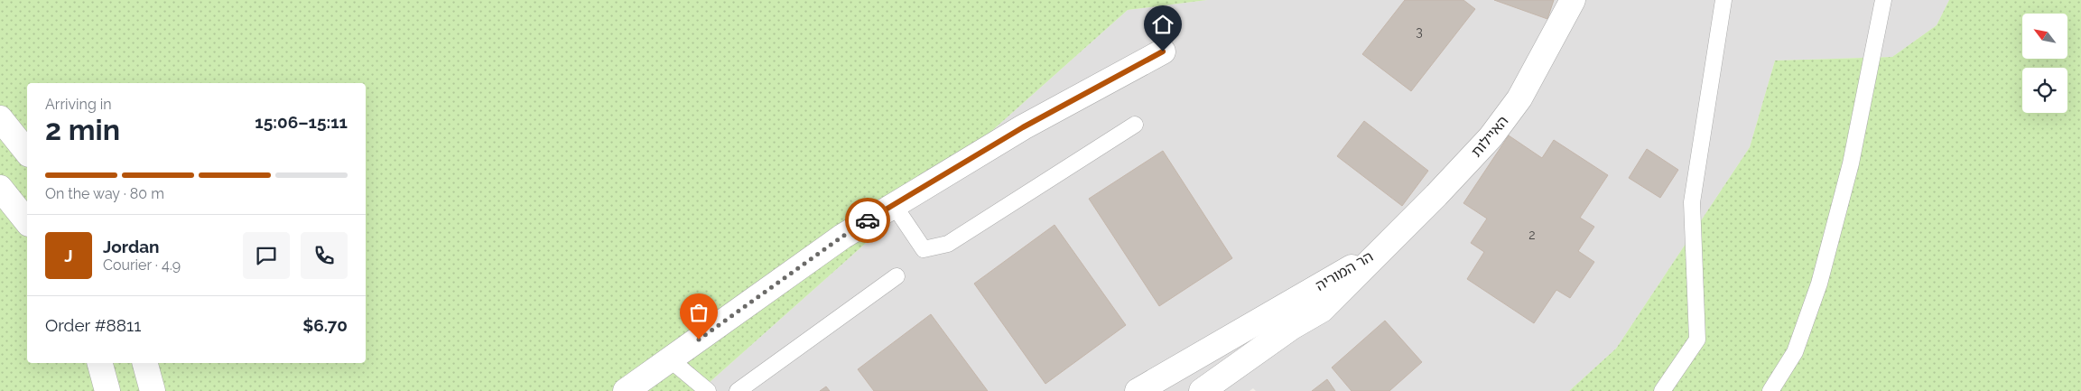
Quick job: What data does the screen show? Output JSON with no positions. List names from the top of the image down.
{
  "streets": {
    "street": ["האיילות", "הר המוריה"]
  },
  "crossings": [
    ["האיילות", "הר המוריה"]
  ],
  "house_numbers": ["3", "2"],
  "north": "top left",
  "page": {
    "heading": ["2 min", "Arriving in", "15:06–15:11"],
    "panel": [
      "Jordan",
      "Courier · 4.9",
      "Order #8811",
      "$6.70"
    ],
    "bar": "On the way · 80 m",
    "round": "J"
  }
}
